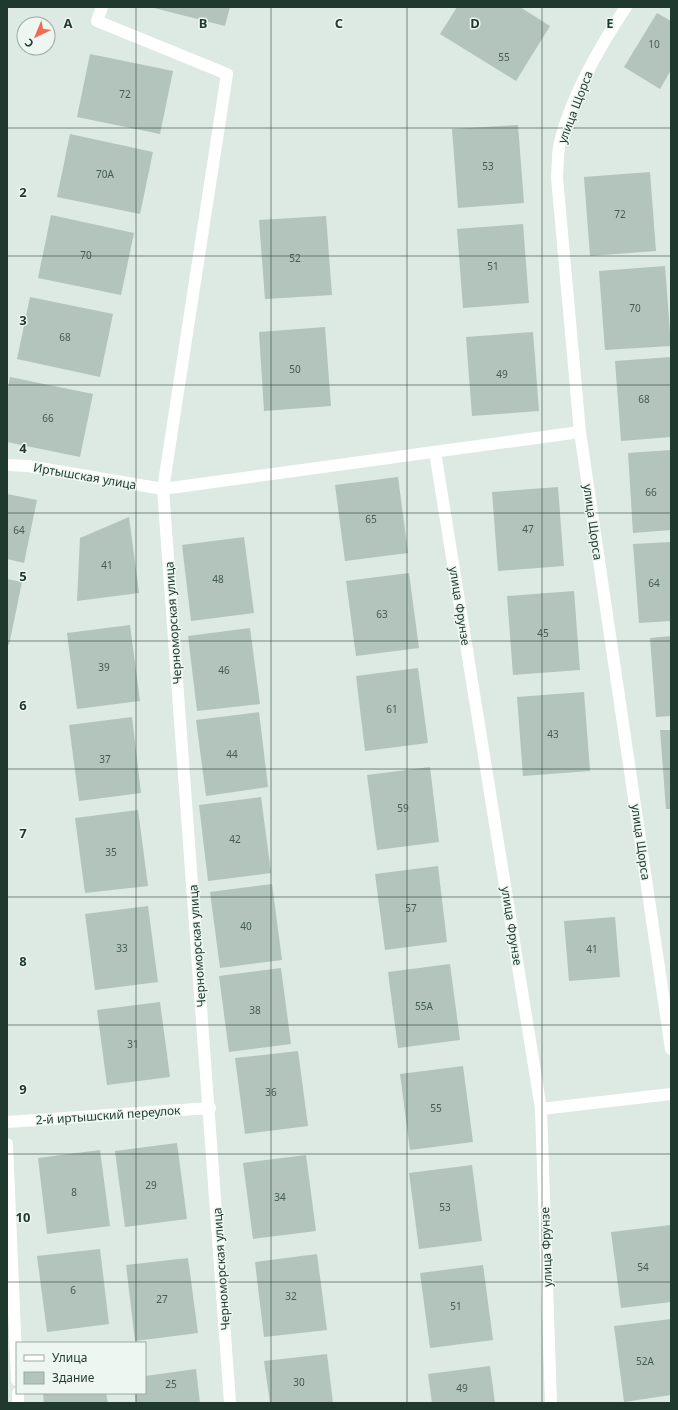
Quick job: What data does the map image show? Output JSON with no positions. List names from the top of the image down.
{
  "streets": {
    "street": [
      "улица Щорса",
      "Иртышская улица",
      "улица Фрунзе",
      "Черноморская улица",
      "2-й иртышский переулок"
    ]
  },
  "crossings": [
    ["улица Щорса", "Иртышская улица"],
    ["Иртышская улица", "улица Фрунзе"],
    ["Иртышская улица", "Черноморская улица"],
    ["Черноморская улица", "2-й иртышский переулок"]
  ],
  "house_numbers": [
    "10",
    "55",
    "72",
    "53",
    "70А",
    "72",
    "70",
    "52",
    "51",
    "70",
    "68",
    "50",
    "49",
    "68",
    "66",
    "66",
    "65",
    "47",
    "64",
    "41",
    "48",
    "64",
    "63",
    "45",
    "39",
    "46",
    "61",
    "43",
    "44",
    "37",
    "59",
    "42",
    "35",
    "57",
    "40",
    "33",
    "41",
    "55А",
    "38",
    "31",
    "36",
    "55",
    "29",
    "8",
    "34",
    "53",
    "54",
    "6",
    "32",
    "27",
    "51",
    "52А",
    "30",
    "25",
    "49"
  ],
  "legend": ["Улица", "Здание"],
  "north": "bottom left",
  "grid": {
    "columns": [
      "A",
      "B",
      "C",
      "D",
      "E"
    ],
    "rows": [
      "2",
      "3",
      "4",
      "5",
      "6",
      "7",
      "8",
      "9",
      "10"
    ]
  }
}
